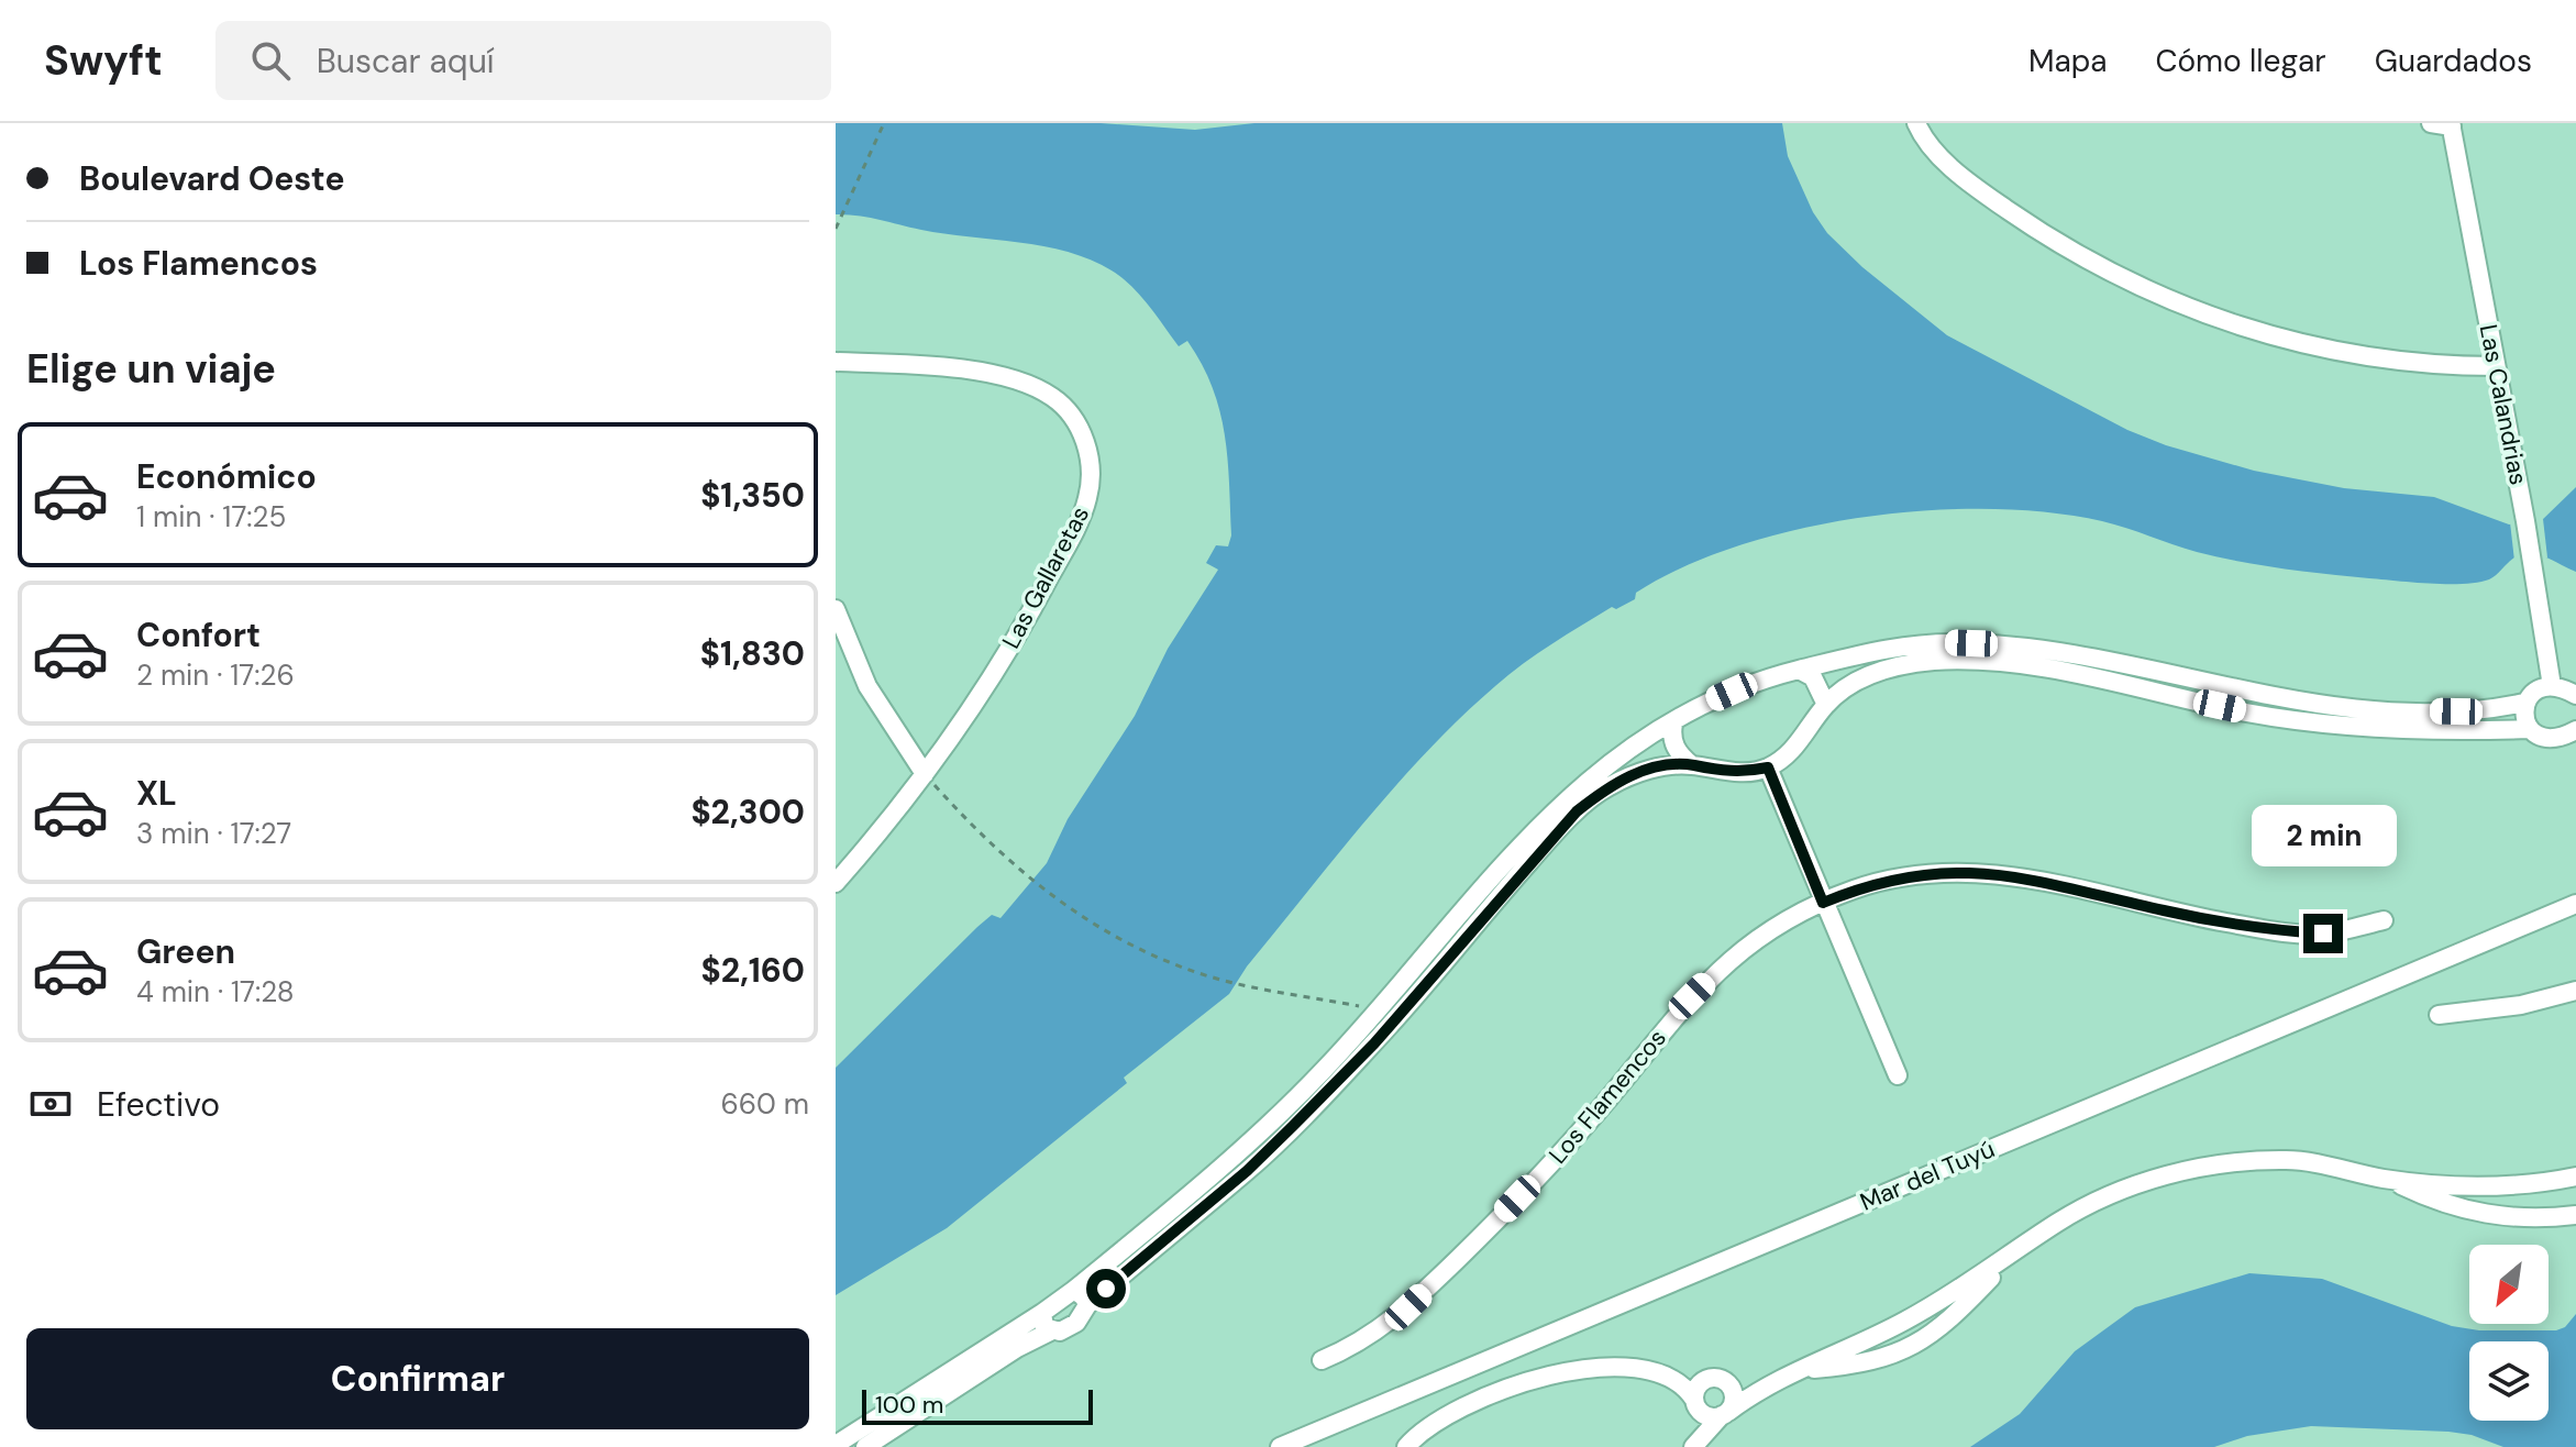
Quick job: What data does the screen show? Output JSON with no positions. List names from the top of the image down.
{
  "streets": {
    "street": [
      "Las Calandrias",
      "Las Gallaretas",
      "Los Flamencos",
      "Mar del Tuyú"
    ]
  },
  "scale_bar": "100 m",
  "north": "bottom left",
  "page": {
    "header": "Swyft",
    "search": "Buscar aquí",
    "nav": ["Mapa", "Cómo llegar", "Guardados"],
    "banner": ["Boulevard Oeste", "Los Flamencos"],
    "heading": "Elige un viaje",
    "list": [
      {
        "name": "Económico",
        "note": "1 min · 17:25",
        "value": "$1,350"
      },
      {
        "name": "Confort",
        "note": "2 min · 17:26",
        "value": "$1,830"
      },
      {
        "name": "XL",
        "note": "3 min · 17:27",
        "value": "$2,300"
      },
      {
        "name": "Green",
        "note": "4 min · 17:28",
        "value": "$2,160"
      }
    ],
    "bubble": "2 min",
    "pay": ["Efectivo", "660 m"],
    "buttons": "Confirmar",
    "scale": "100 m"
  }
}
